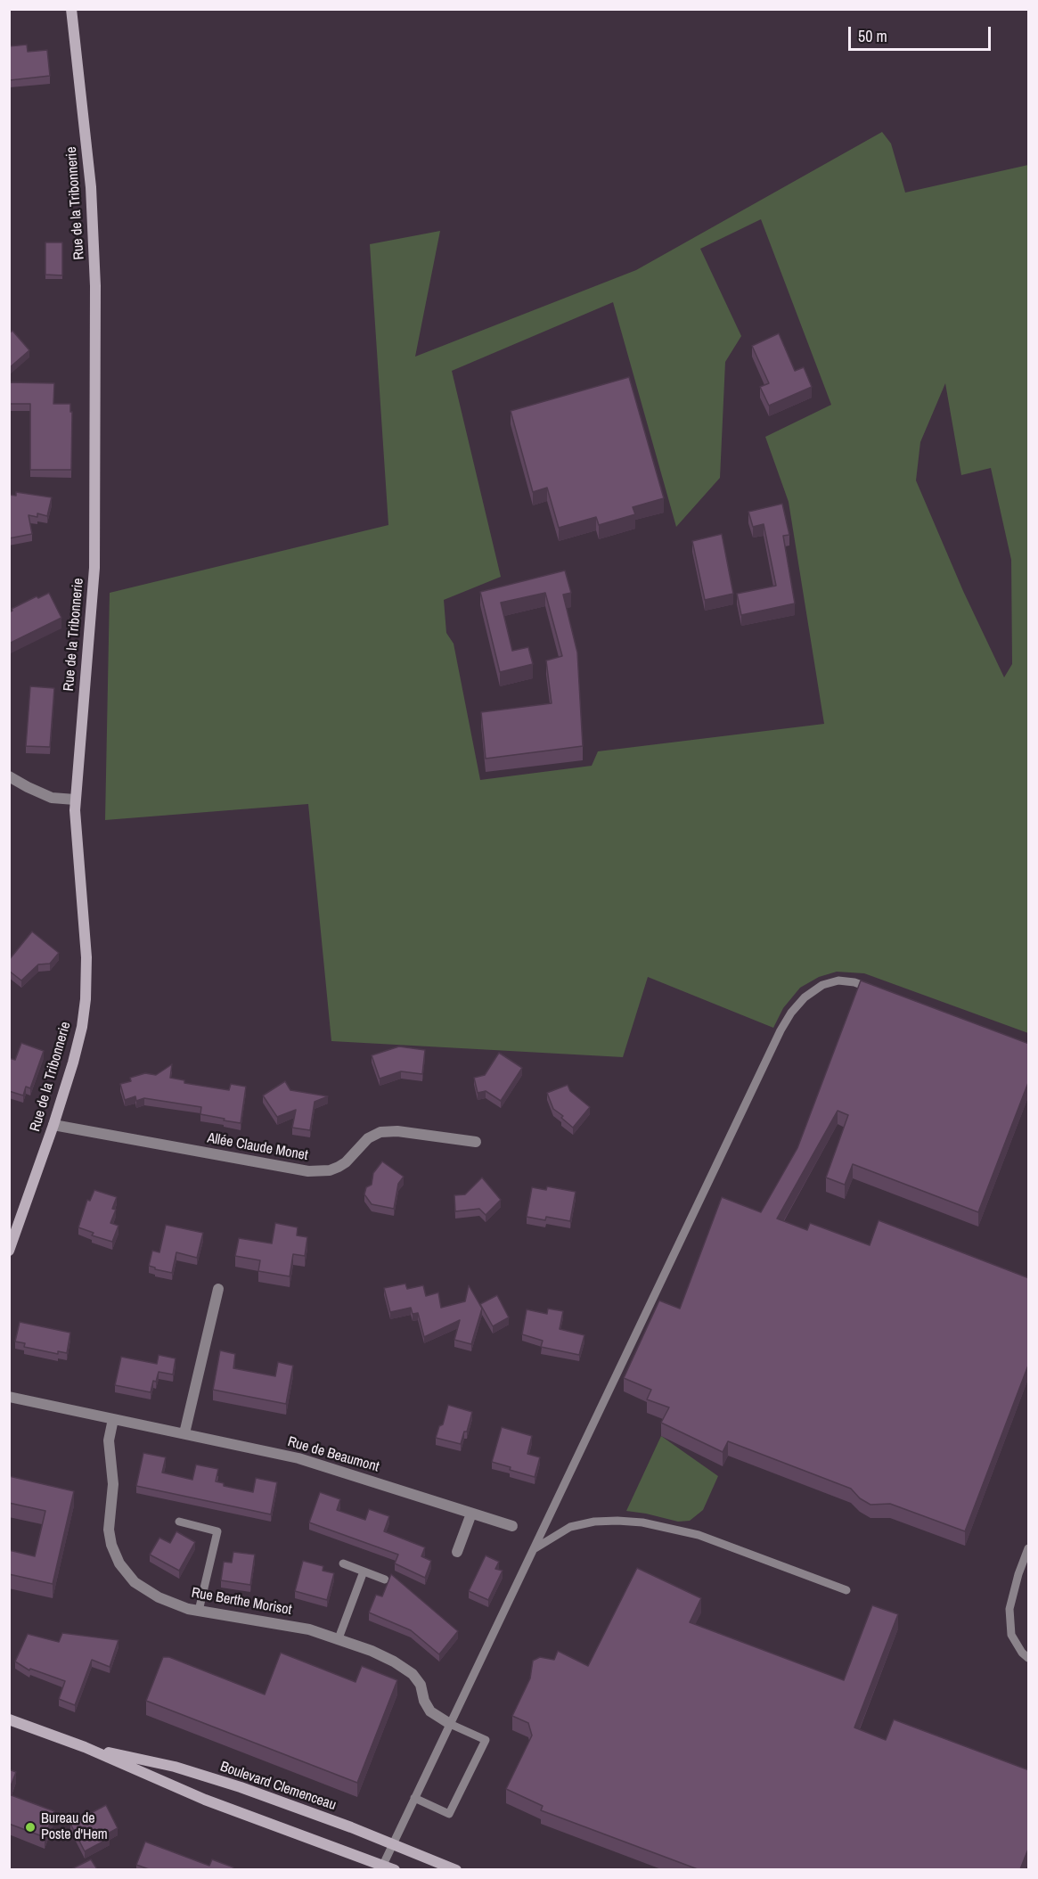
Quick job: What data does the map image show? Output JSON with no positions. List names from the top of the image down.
{
  "streets": {
    "street": [
      "Rue de la Tribonnerie",
      "Allée Claude Monet",
      "Rue de Beaumont",
      "Rue Berthe Morisot",
      "Boulevard Clemenceau"
    ]
  },
  "crossings": [
    ["Rue de la Tribonnerie", "Allée Claude Monet"],
    ["Rue de Beaumont", "Rue Berthe Morisot"]
  ],
  "places": ["Bureau de Poste d'Hem"],
  "scale_bar": "50 m"
}
